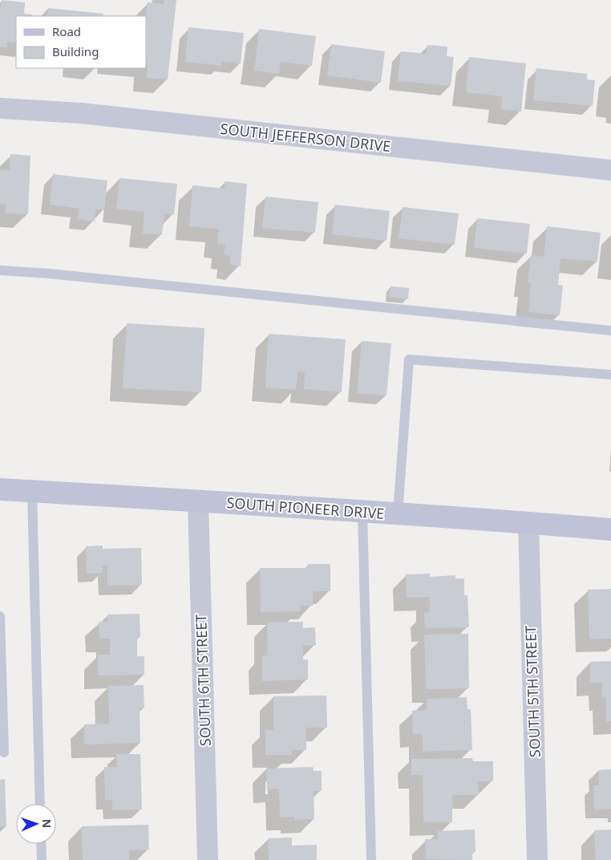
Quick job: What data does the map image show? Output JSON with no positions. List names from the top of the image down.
{
  "streets": {
    "street": [
      "SOUTH JEFFERSON DRIVE",
      "SOUTH PIONEER DRIVE",
      "SOUTH 6TH STREET",
      "SOUTH 5TH STREET"
    ]
  },
  "crossings": [
    ["SOUTH PIONEER DRIVE", "SOUTH 6TH STREET"],
    ["SOUTH PIONEER DRIVE", "SOUTH 5TH STREET"]
  ],
  "legend": ["Road", "Building"],
  "north": "right"
}
